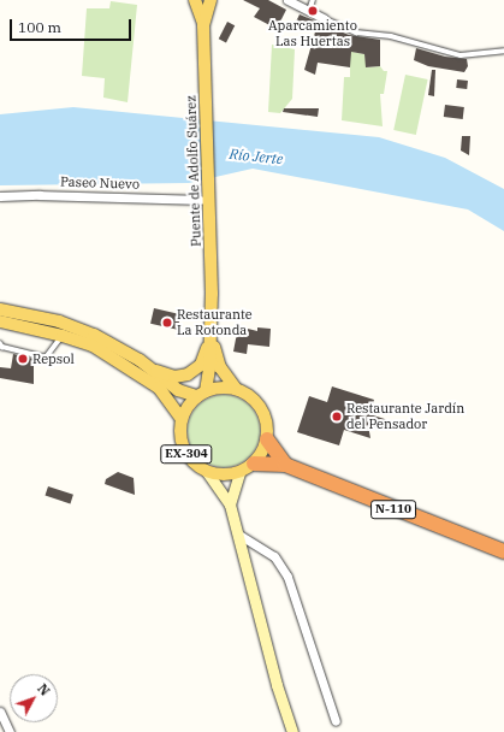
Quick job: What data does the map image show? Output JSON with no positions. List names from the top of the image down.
{
  "streets": {
    "highway": ["N-110"],
    "main road": ["Puente de Adolfo Suárez", "EX-304"],
    "street": ["Paseo Nuevo"]
  },
  "crossings": [
    ["EX-304", "N-110"]
  ],
  "water": ["Río Jerte"],
  "places": [
    "Aparcamiento Las Huertas",
    "Restaurante La Rotonda",
    "Repsol",
    "Restaurante Jardín del Pensador"
  ],
  "scale_bar": "100 m",
  "north": "top right"
}
